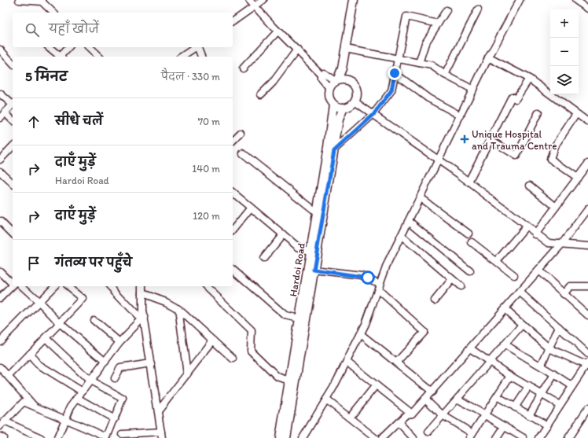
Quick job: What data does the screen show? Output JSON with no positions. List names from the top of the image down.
{
  "streets": {
    "main road": ["Hardoi Road"]
  },
  "places": {
    "health": ["Unique Hospital and Trauma Centre"]
  },
  "page": {
    "map_buttons": ["+", "−"],
    "search": "यहाँ खोजें",
    "heading": ["5 मिनट", "पैदल · 330 m"],
    "list": [
      ["सीधे चलें", "70 m"],
      ["दाएँ मुड़ें", "Hardoi Road", "140 m"],
      ["दाएँ मुड़ें", "120 m"],
      "गंतव्य पर पहुँचे"
    ]
  }
}
